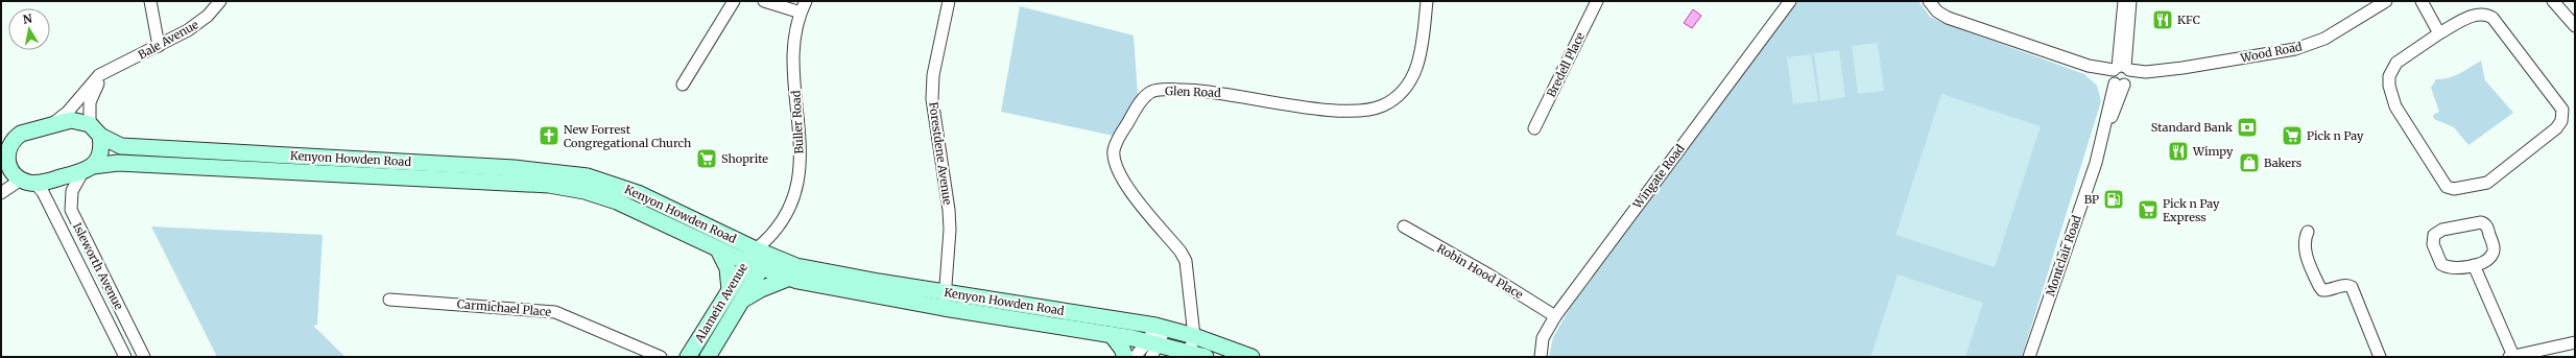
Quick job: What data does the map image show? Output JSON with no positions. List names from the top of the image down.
{
  "streets": {
    "street": [
      "Bale Avenue",
      "Wood Road",
      "Bredell Place",
      "Glen Road",
      "Buller Road",
      "Forestdene Avenue",
      "Kenyon Howden Road",
      "Wingate Road",
      "Montclair Road",
      "Isleworth Avenue",
      "Robin Hood Place",
      "Alamein Avenue",
      "Carmichael Place"
    ]
  },
  "crossings": [
    ["Bale Avenue", "Kenyon Howden Road"],
    ["Wood Road", "Montclair Road"],
    ["Glen Road", "Kenyon Howden Road"],
    ["Buller Road", "Kenyon Howden Road"],
    ["Buller Road", "Alamein Avenue"],
    ["Forestdene Avenue", "Kenyon Howden Road"],
    ["Kenyon Howden Road", "Isleworth Avenue"],
    ["Kenyon Howden Road", "Alamein Avenue"],
    ["Wingate Road", "Robin Hood Place"]
  ],
  "places": {
    "restaurant": ["KFC", "Wimpy"],
    "bank": ["Standard Bank"],
    "church": ["New Forrest Congregational Church"],
    "supermarket": ["Pick n Pay", "Shoprite", "Pick n Pay Express"],
    "shop": ["Bakers"],
    "fuel station": ["BP"]
  },
  "north": "top"
}
